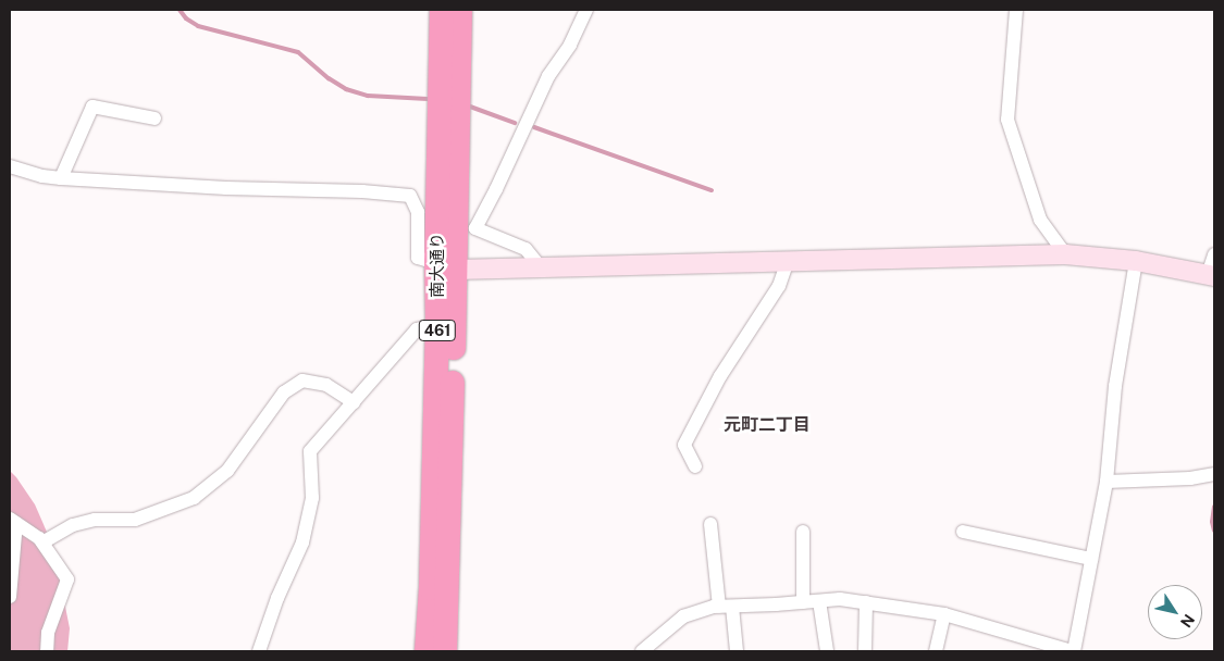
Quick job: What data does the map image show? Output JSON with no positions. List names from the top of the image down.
{
  "streets": {
    "highway": ["南大通り", "461"]
  },
  "districts": ["元町二丁目"],
  "north": "bottom right"
}
